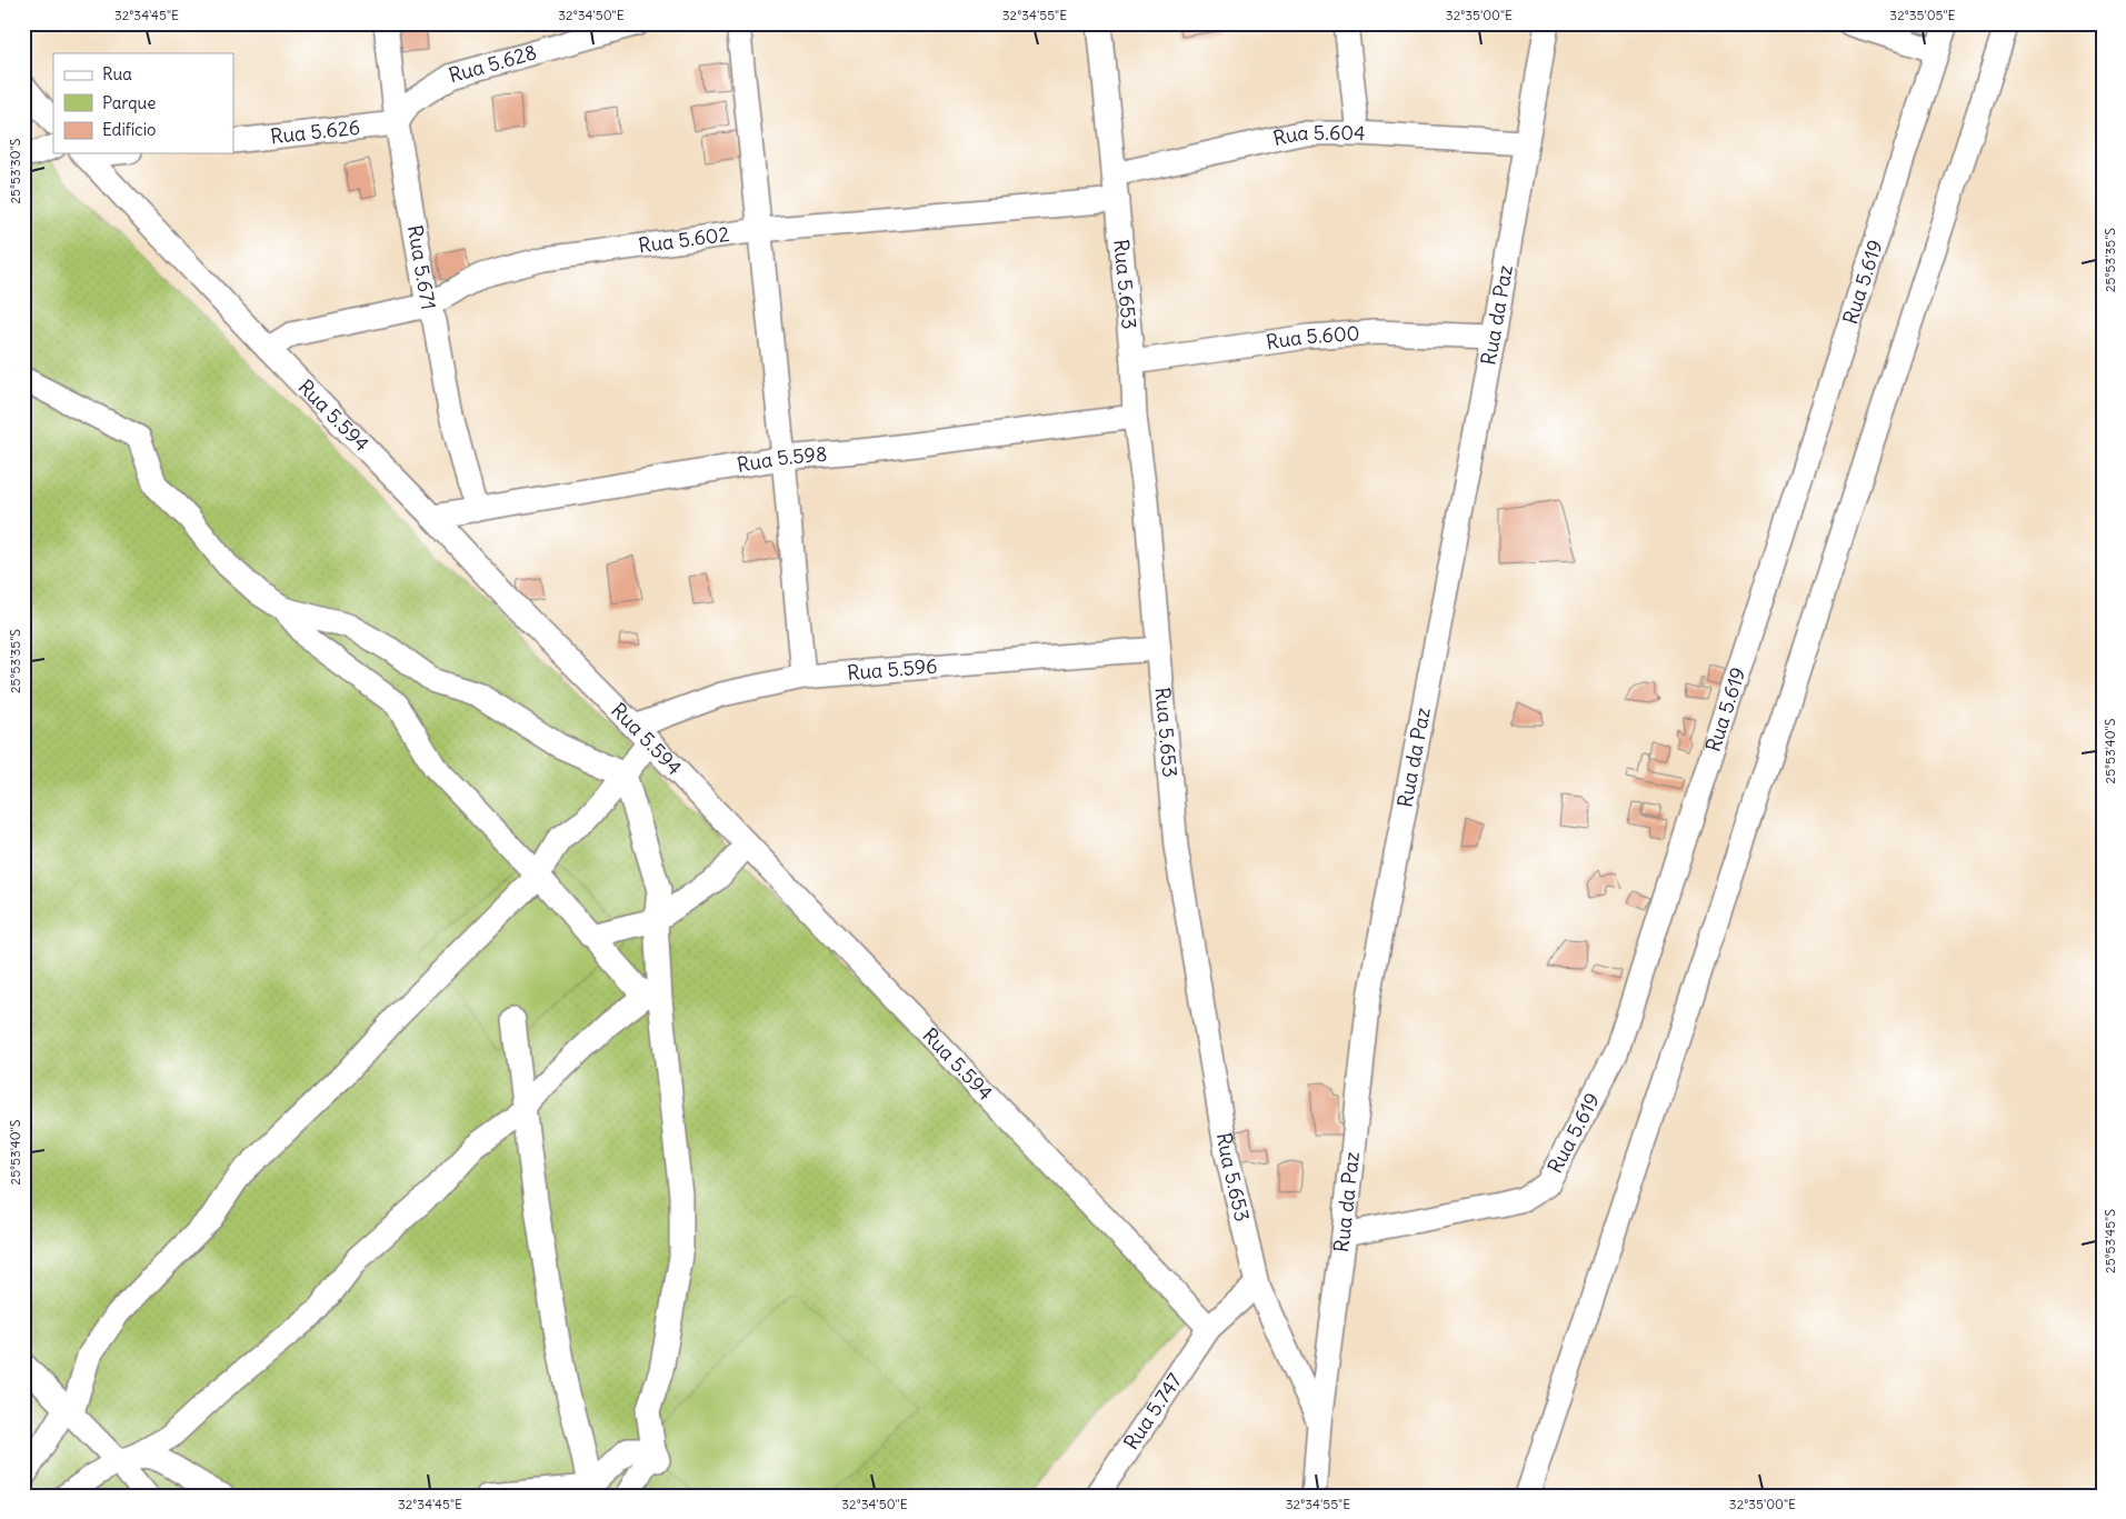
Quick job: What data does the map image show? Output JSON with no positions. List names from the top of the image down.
{
  "streets": {
    "street": [
      "Rua 5.628",
      "Rua 5.626",
      "Rua 5.604",
      "Rua 5.602",
      "Rua 5.671",
      "Rua 5.619",
      "Rua 5.653",
      "Rua da Paz",
      "Rua 5.600",
      "Rua 5.594",
      "Rua 5.598",
      "Rua 5.596",
      "Rua 5.747"
    ]
  },
  "crossings": [
    ["Rua 5.628", "Rua 5.626"],
    ["Rua 5.628", "Rua 5.671"],
    ["Rua 5.626", "Rua 5.671"],
    ["Rua 5.604", "Rua 5.653"],
    ["Rua 5.604", "Rua da Paz"],
    ["Rua 5.602", "Rua 5.671"],
    ["Rua 5.602", "Rua 5.653"],
    ["Rua 5.602", "Rua 5.594"],
    ["Rua 5.671", "Rua 5.598"],
    ["Rua 5.619", "Rua da Paz"],
    ["Rua 5.653", "Rua da Paz"],
    ["Rua 5.653", "Rua 5.600"],
    ["Rua 5.653", "Rua 5.598"],
    ["Rua 5.653", "Rua 5.596"],
    ["Rua 5.653", "Rua 5.747"],
    ["Rua da Paz", "Rua 5.600"],
    ["Rua 5.594", "Rua 5.598"],
    ["Rua 5.594", "Rua 5.596"],
    ["Rua 5.594", "Rua 5.747"]
  ],
  "legend": ["Rua", "Parque", "Edifício"],
  "coordinates": [
    "32°34'45\"E",
    "32°34'50\"E",
    "32°34'55\"E",
    "32°35'00\"E",
    "32°35'05\"E",
    "25°53'30\"S",
    "25°53'35\"S",
    "25°53'40\"S",
    "25°53'45\"S"
  ]
}
